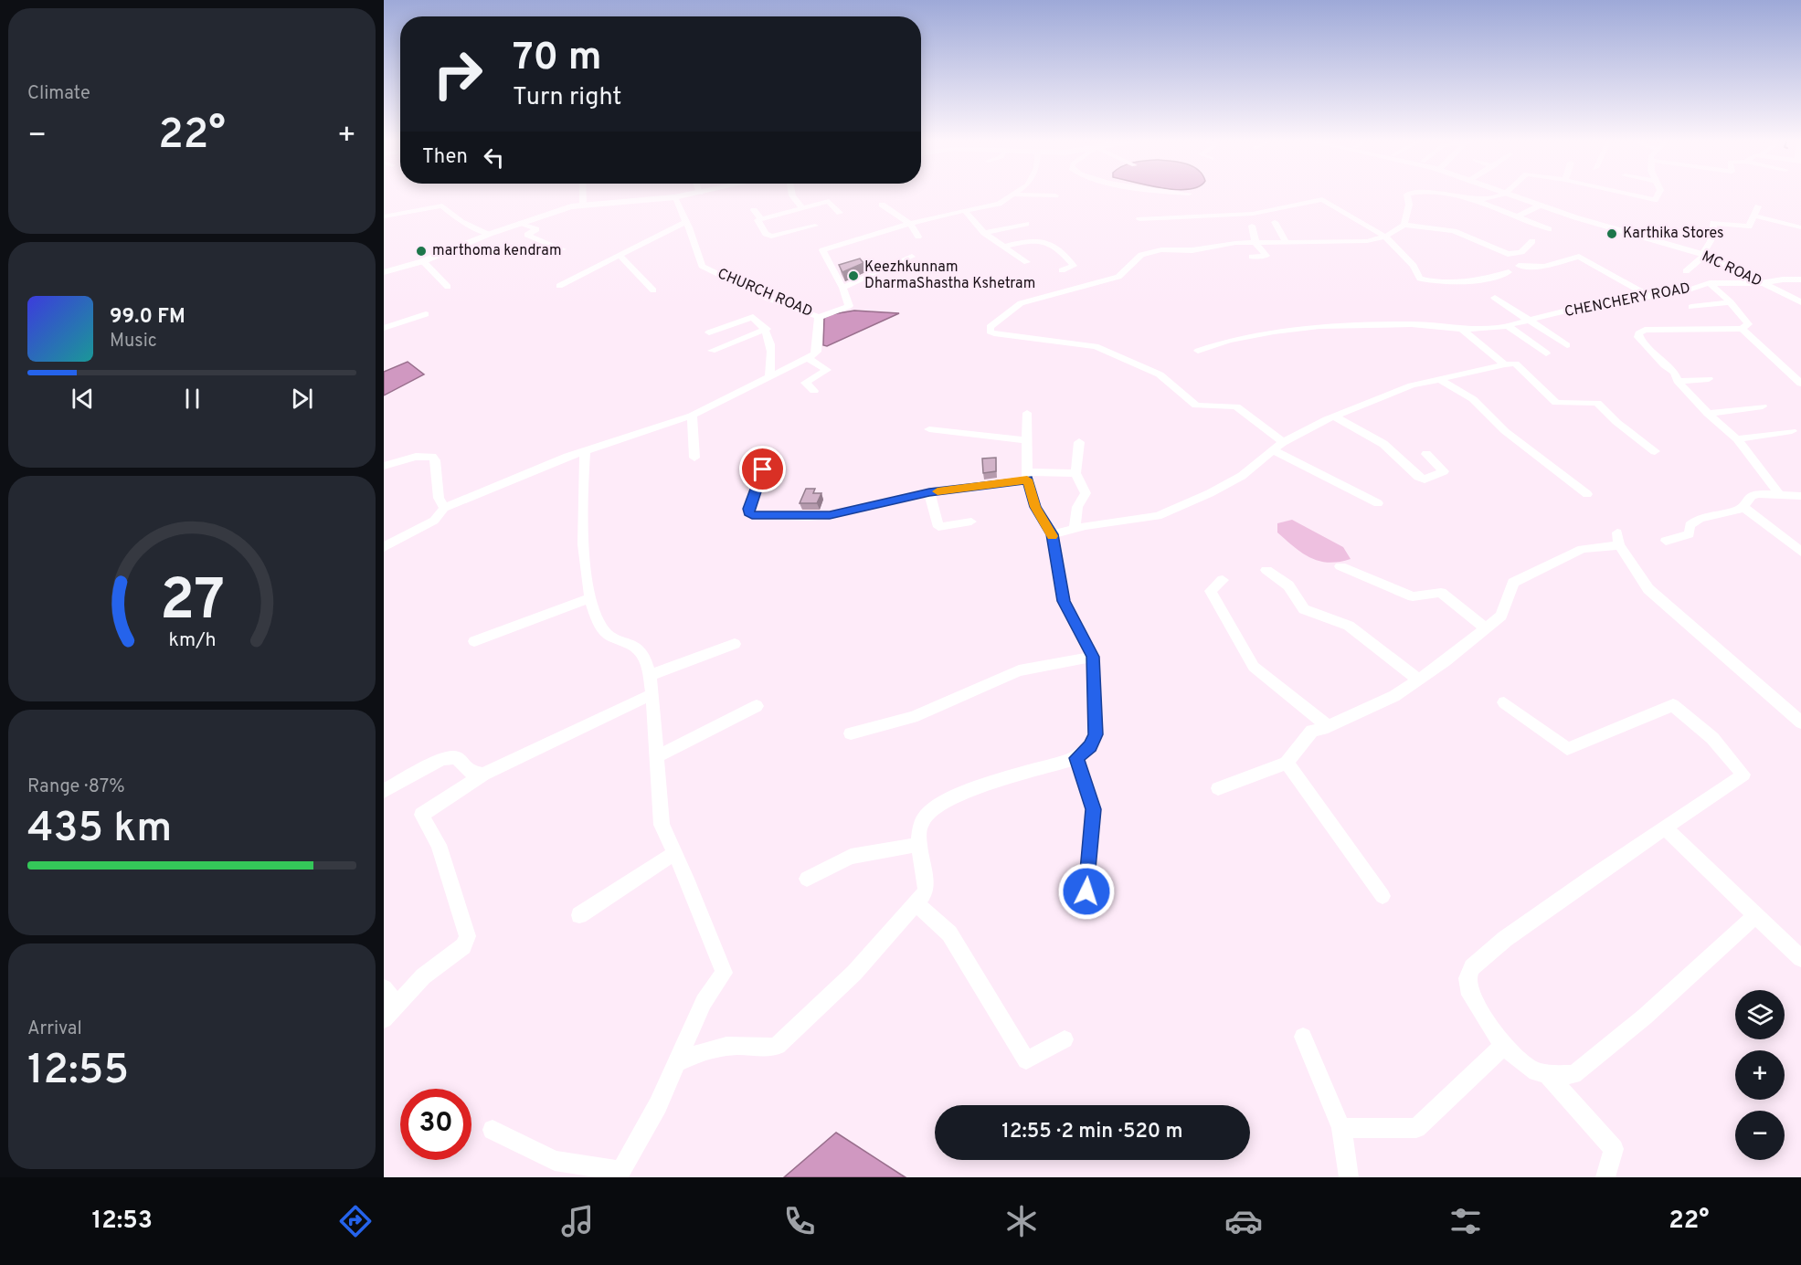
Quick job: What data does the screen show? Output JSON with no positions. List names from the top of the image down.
{
  "streets": {
    "main road": ["MC ROAD"],
    "street": ["CHURCH ROAD", "CHENCHERY ROAD"]
  },
  "crossings": [
    ["MC ROAD", "CHENCHERY ROAD"]
  ],
  "places": ["Karthika Stores", "marthoma kendram", "Keezhkunnam DharmaShastha Kshetram"],
  "page": {
    "tile": [
      "Climate",
      ["Range · 87%", "435 km"],
      ["Arrival", "12:55"]
    ],
    "turn": ["70 m", "Turn right"],
    "heat": ["−", "22°", "+"],
    "then": "Then",
    "song": ["99.0 FM", "Music"],
    "map_buttons": ["+", "−"],
    "limit": "30",
    "trip": "12:55 · 2 min · 520 m",
    "tabs": ["12:53", "22°"],
    "gauge": ["27", "km/h"]
  }
}
